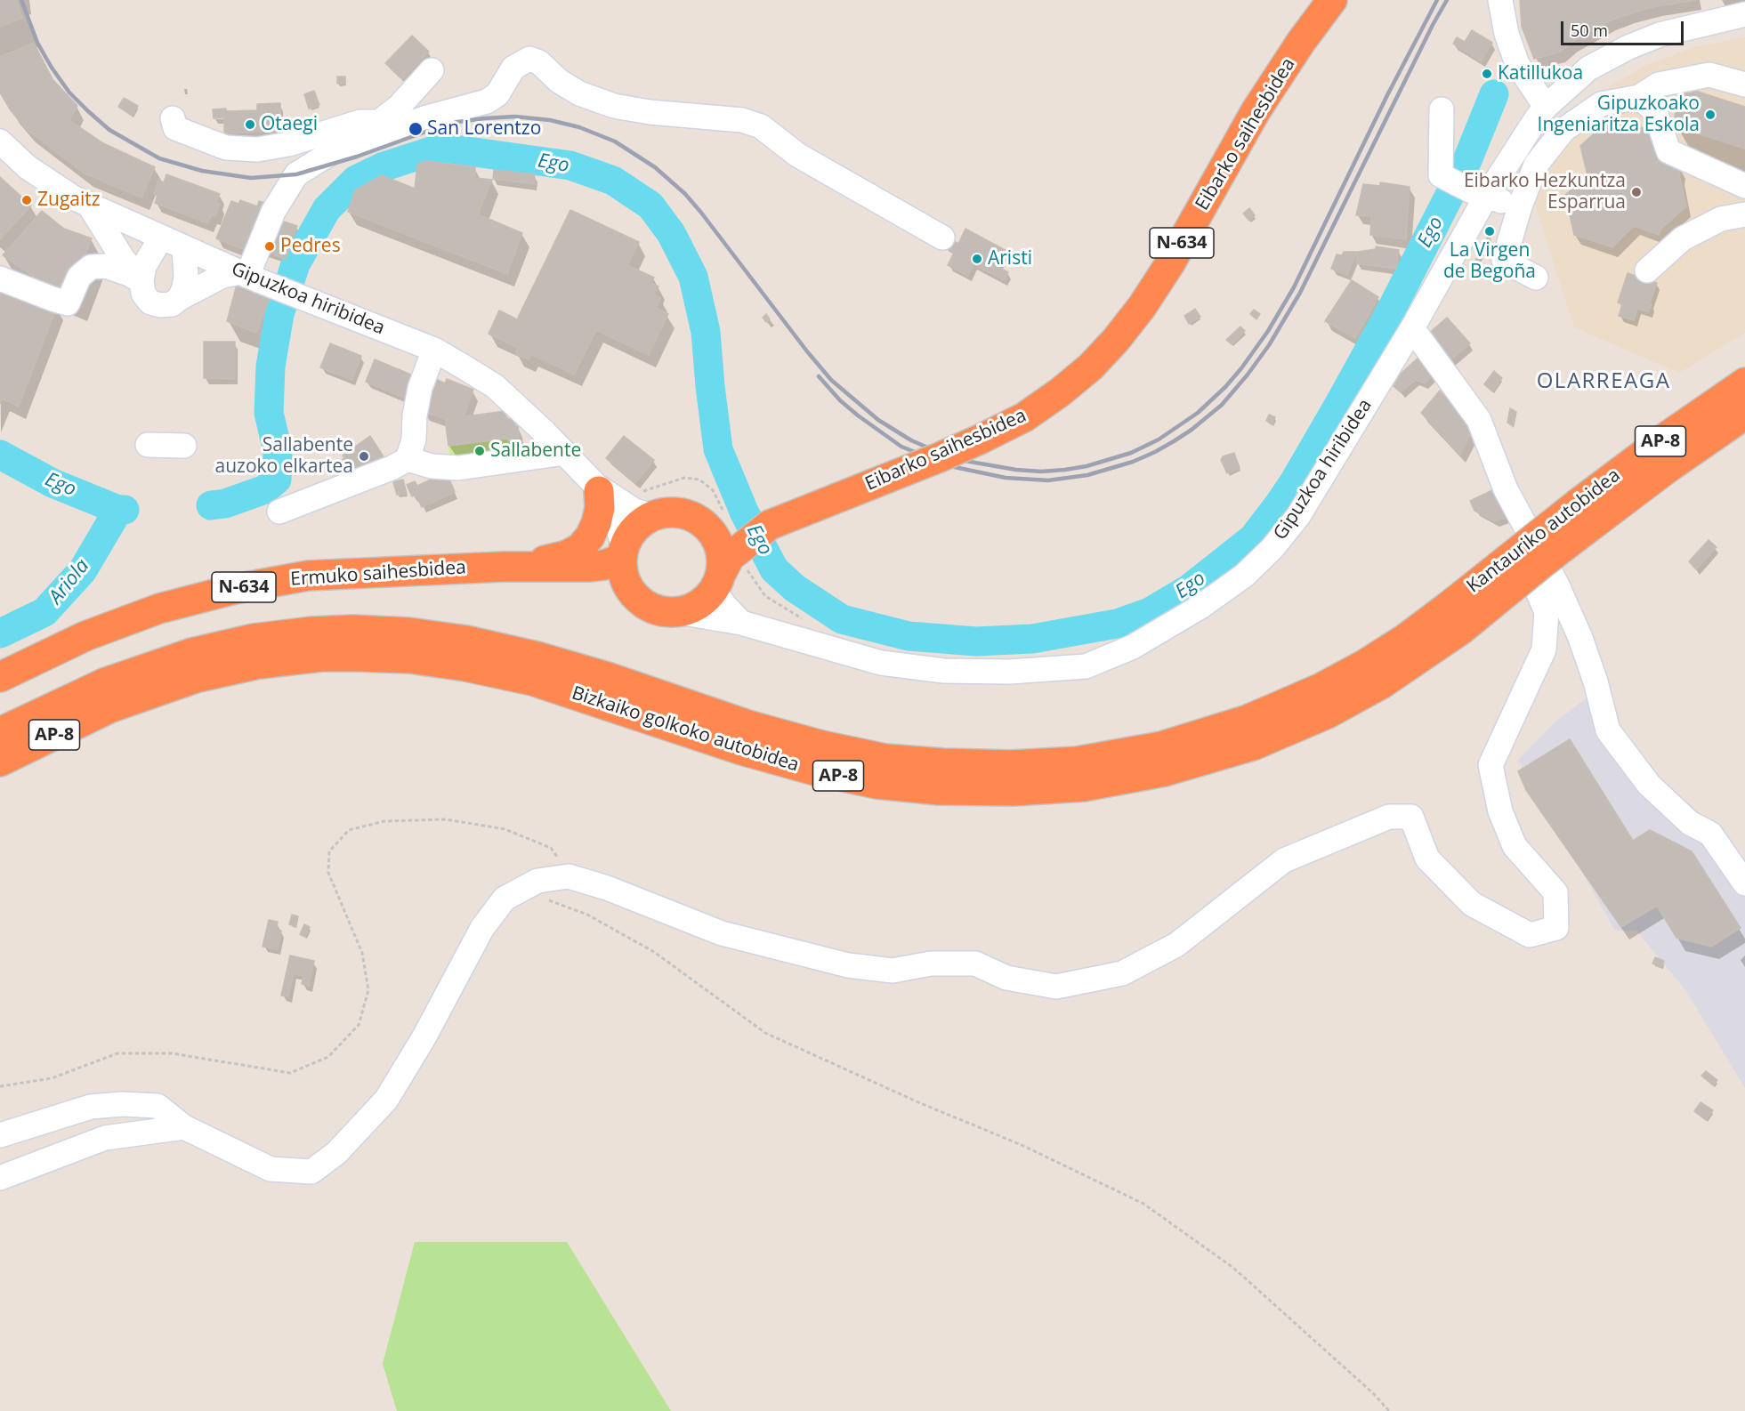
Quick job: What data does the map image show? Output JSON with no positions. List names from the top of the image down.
{
  "streets": {
    "highway": [
      "Eibarko saihesbidea",
      "N-634",
      "AP-8",
      "Kantauriko autobidea",
      "Ermuko saihesbidea",
      "Bizkaiko golkoko autobidea"
    ],
    "street": ["Gipuzkoa hiribidea"]
  },
  "crossings": [
    ["Eibarko saihesbidea", "N-634"],
    ["Eibarko saihesbidea", "Gipuzkoa hiribidea"],
    ["N-634", "Gipuzkoa hiribidea"],
    ["AP-8", "Bizkaiko golkoko autobidea"],
    ["Kantauriko autobidea", "Bizkaiko golkoko autobidea"]
  ],
  "districts": ["OLARREAGA"],
  "water": ["Ego", "Ariola"],
  "places": [
    "Katillukoa",
    "Gipuzkoako Ingeniaritza Eskola",
    "Otaegi",
    "San Lorentzo",
    "Eibarko Hezkuntza Esparrua",
    "Zugaitz",
    "La Virgen de Begoña",
    "Pedres",
    "Aristi",
    "Sallabente",
    "Sallabente auzoko elkartea"
  ],
  "scale_bar": "50 m"
}
